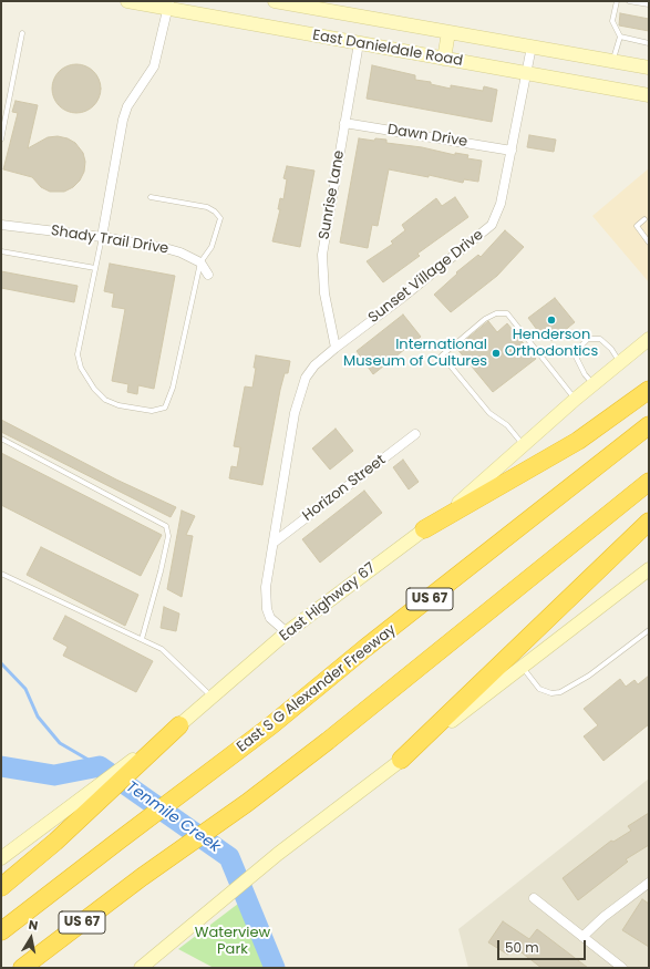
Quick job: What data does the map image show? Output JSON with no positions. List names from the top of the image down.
{
  "streets": {
    "highway": ["US 67", "East S G Alexander Freeway"],
    "main road": ["East Danieldale Road", "East Highway 67"],
    "street": [
      "Dawn Drive",
      "Sunrise Lane",
      "Shady Trail Drive",
      "Sunset Village Drive",
      "Horizon Street"
    ]
  },
  "crossings": [
    ["East Danieldale Road", "Sunrise Lane"],
    ["East Danieldale Road", "Sunset Village Drive"],
    ["Dawn Drive", "Sunrise Lane"],
    ["Dawn Drive", "Sunset Village Drive"],
    ["Sunrise Lane", "Sunset Village Drive"],
    ["Sunset Village Drive", "Horizon Street"],
    ["Sunset Village Drive", "East Highway 67"]
  ],
  "water": ["Tenmile Creek"],
  "parks": ["Waterview Park"],
  "places": ["Henderson Orthodontics", "International Museum of Cultures"],
  "scale_bar": "50 m",
  "north": "top"
}
